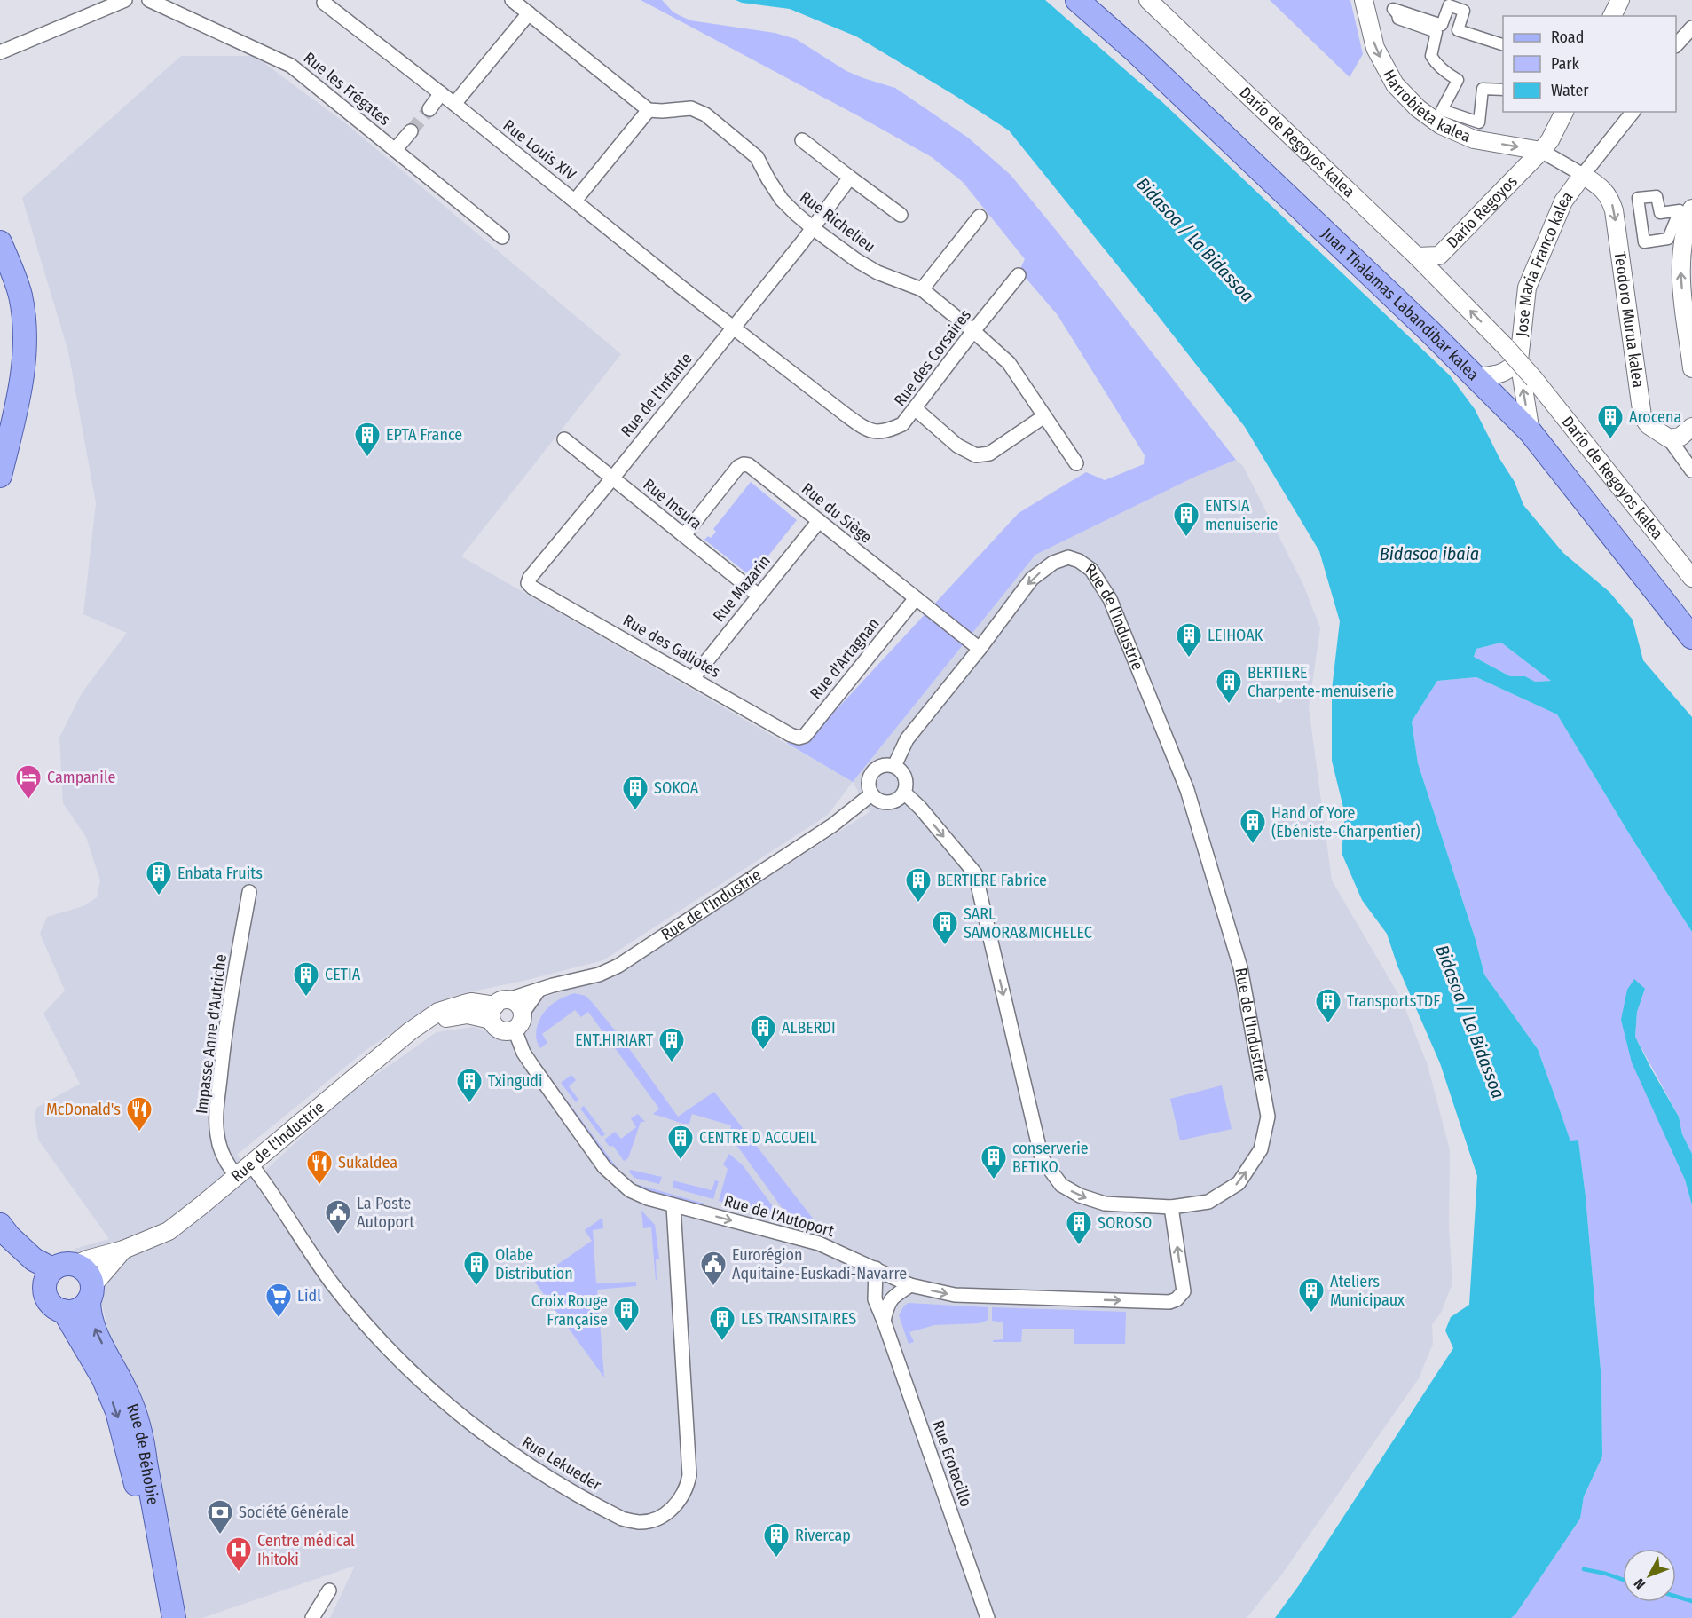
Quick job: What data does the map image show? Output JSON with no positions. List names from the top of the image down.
{
  "streets": {
    "main road": ["Juan Thalamas Labandibar kalea", "Rue de Béhobie"],
    "street": [
      "Rue les Frégates",
      "Harrobieta kalea",
      "Darío de Regoyos kalea",
      "Rue Louis XIV",
      "Dario Regoyos",
      "Rue Richelieu",
      "Jose Maria Franco kalea",
      "Teodoro Murua kalea",
      "Rue des Corsaires",
      "Rue de l'Infante",
      "Rue Insura",
      "Rue du Siège",
      "Rue Mazarin",
      "Rue de l'Industrie",
      "Rue des Galiotes",
      "Rue d'Artagnan",
      "Impasse Anne d'Autriche",
      "Rue de l'Autoport",
      "Rue Lekueder",
      "Rue Erotacillo"
    ]
  },
  "crossings": [
    ["Harrobieta kalea", "Dario Regoyos"],
    ["Harrobieta kalea", "Jose Maria Franco kalea"],
    ["Darío de Regoyos kalea", "Dario Regoyos"],
    ["Rue Louis XIV", "Rue des Corsaires"],
    ["Rue Louis XIV", "Rue de l'Infante"],
    ["Dario Regoyos", "Jose Maria Franco kalea"],
    ["Rue Richelieu", "Rue des Corsaires"],
    ["Rue Richelieu", "Rue de l'Infante"],
    ["Jose Maria Franco kalea", "Juan Thalamas Labandibar kalea"],
    ["Jose Maria Franco kalea", "Teodoro Murua kalea"],
    ["Rue des Corsaires", "Rue de l'Infante"],
    ["Rue de l'Infante", "Rue Insura"],
    ["Rue de l'Infante", "Rue des Galiotes"],
    ["Rue Insura", "Rue du Siège"],
    ["Rue Insura", "Rue Mazarin"],
    ["Rue du Siège", "Rue Mazarin"],
    ["Rue du Siège", "Rue de l'Industrie"],
    ["Rue du Siège", "Rue d'Artagnan"],
    ["Rue Mazarin", "Rue des Galiotes"],
    ["Rue de l'Industrie", "Impasse Anne d'Autriche"],
    ["Rue de l'Industrie", "Rue de l'Autoport"],
    ["Rue de l'Industrie", "Rue de Béhobie"],
    ["Rue de l'Industrie", "Rue Lekueder"],
    ["Rue des Galiotes", "Rue d'Artagnan"],
    ["Rue de l'Autoport", "Rue Lekueder"],
    ["Rue de l'Autoport", "Rue Erotacillo"]
  ],
  "one_way": ["Harrobieta kalea", "Darío de Regoyos kalea", "Rue de l'Autoport"],
  "water": ["Bidasoa / La Bidassoa", "Bidasoa ibaia"],
  "places": {
    "building": [
      "Arocena",
      "EPTA France",
      "ENTSIA menuiserie",
      "LEIHOAK",
      "BERTIERE Charpente-menuiserie",
      "SOKOA",
      "Hand of Yore (Ebéniste-Charpentier)",
      "Enbata Fruits",
      "BERTIERE Fabrice",
      "SARL SAMORA&MICHELEC",
      "CETIA",
      "TransportsTDF",
      "ALBERDI",
      "ENT.HIRIART",
      "Txingudi",
      "CENTRE D ACCUEIL",
      "conserverie BETIKO",
      "SOROSO",
      "Olabe Distribution",
      "Ateliers Municipaux",
      "Croix Rouge Française",
      "LES TRANSITAIRES",
      "Rivercap"
    ],
    "hotel": ["Campanile"],
    "restaurant": ["McDonald's", "Sukaldea"],
    "public building": ["La Poste Autoport", "Eurorégion Aquitaine-Euskadi-Navarre"],
    "supermarket": ["Lidl"],
    "bank": ["Société Générale"],
    "hospital": ["Centre médical Ihitoki"]
  },
  "legend": ["Road", "Park", "Water"],
  "north": "bottom left"
}
